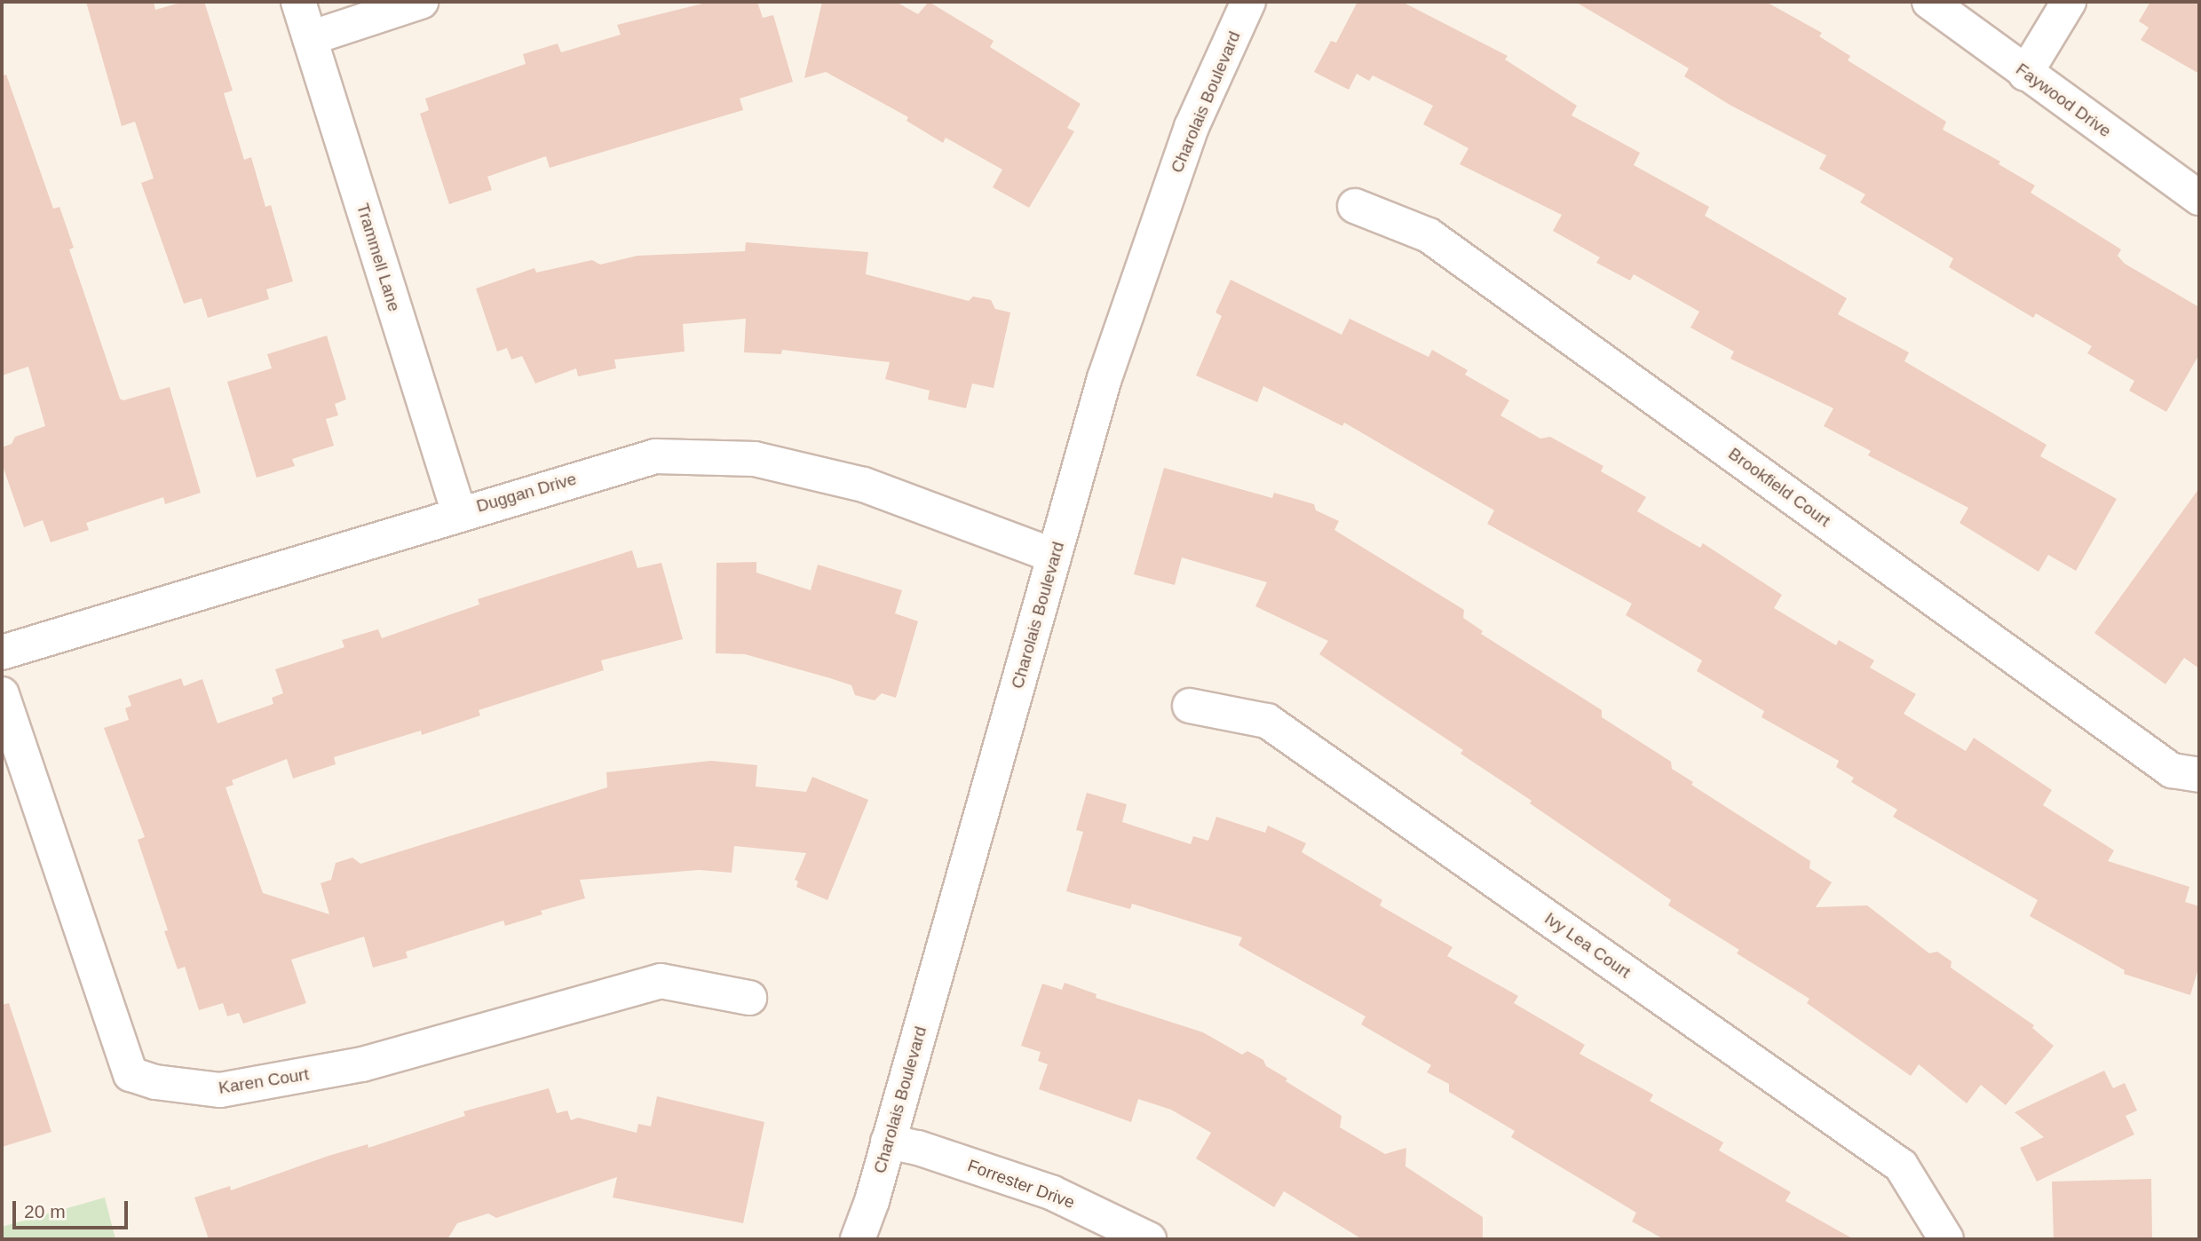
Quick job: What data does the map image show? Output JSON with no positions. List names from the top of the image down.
{
  "streets": {
    "street": [
      "Faywood Drive",
      "Charolais Boulevard",
      "Trammell Lane",
      "Brookfield Court",
      "Duggan Drive",
      "Ivy Lea Court",
      "Karen Court",
      "Forrester Drive"
    ]
  },
  "crossings": [
    ["Charolais Boulevard", "Duggan Drive"],
    ["Charolais Boulevard", "Forrester Drive"],
    ["Trammell Lane", "Duggan Drive"]
  ],
  "scale_bar": "20 m"
}
